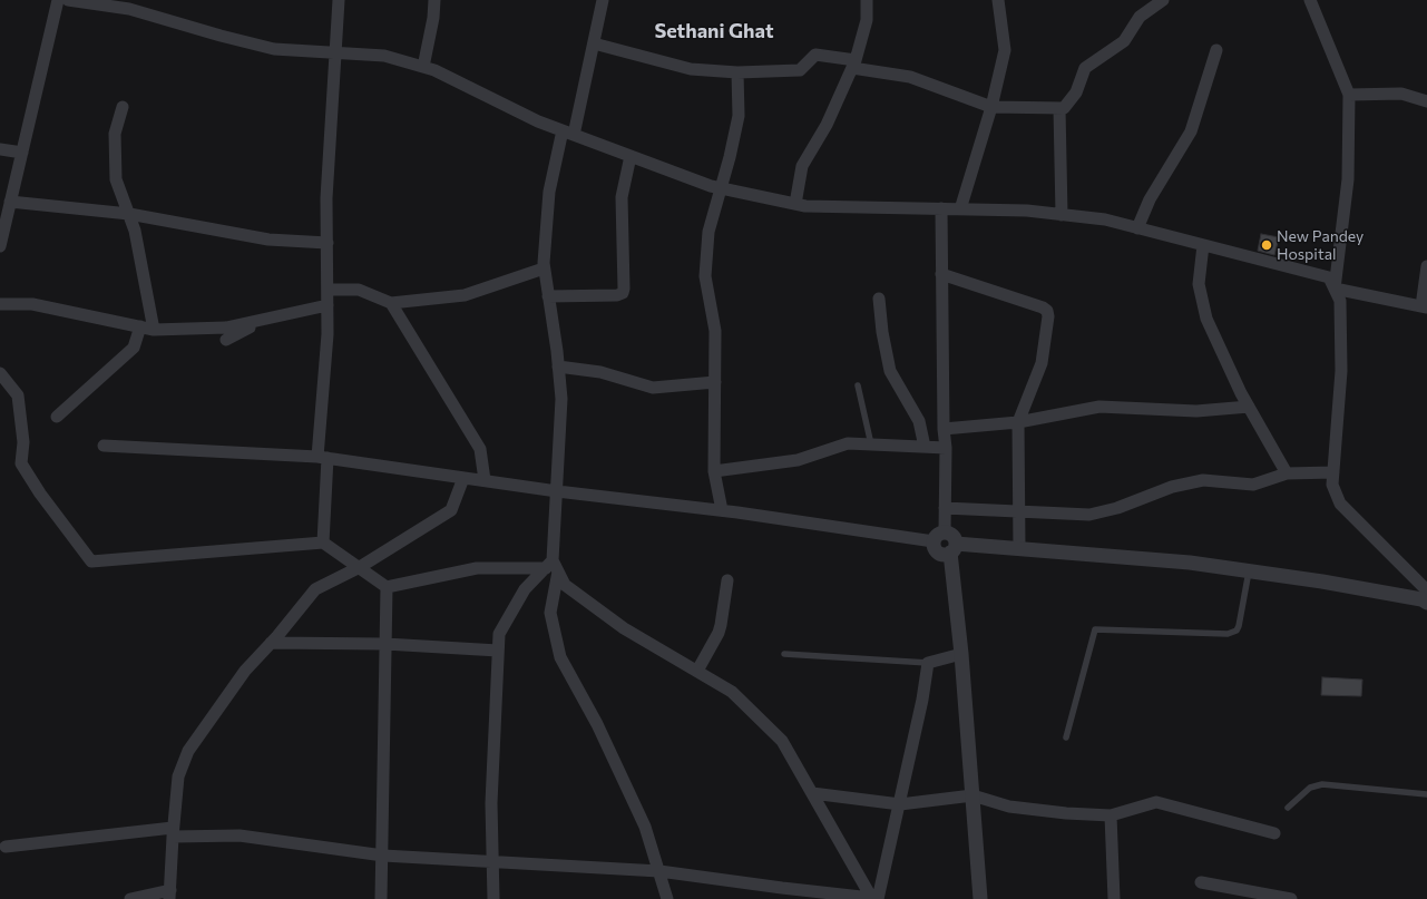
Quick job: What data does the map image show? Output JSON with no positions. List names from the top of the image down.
{
  "districts": ["Sethani Ghat"],
  "places": ["New Pandey Hospital"]
}
